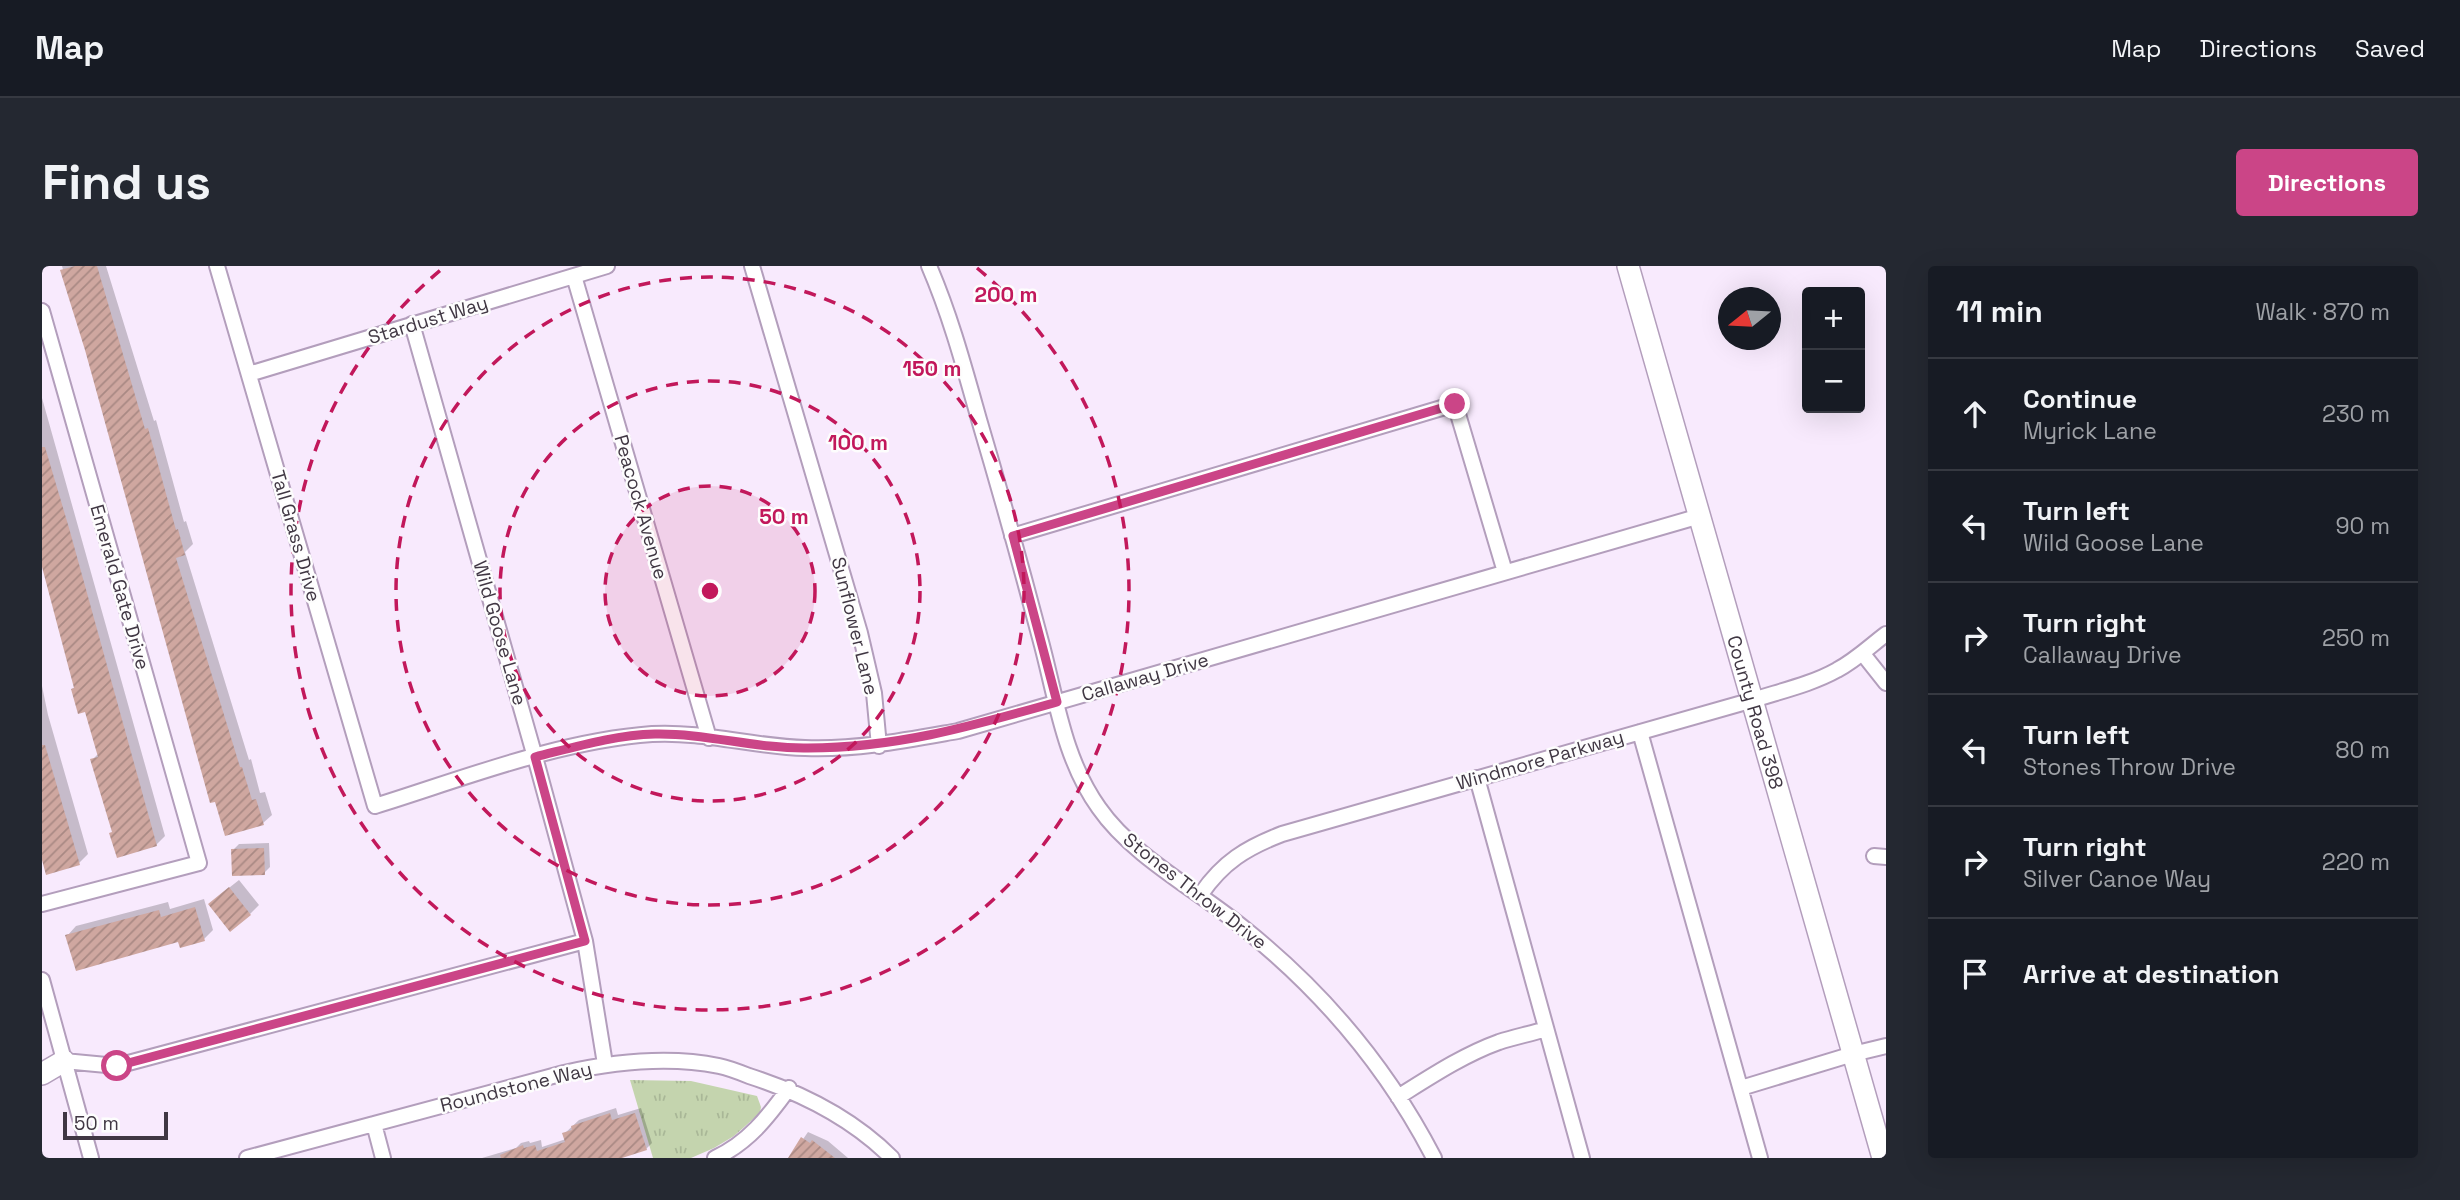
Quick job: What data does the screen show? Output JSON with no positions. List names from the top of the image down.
{
  "streets": {
    "street": [
      "Stardust Way",
      "Peacock Avenue",
      "Tall Grass Drive",
      "Emerald Gate Drive",
      "Sunflower Lane",
      "Wild Goose Lane",
      "Callaway Drive",
      "County Road 398",
      "Windmore Parkway",
      "Stones Throw Drive",
      "Roundstone Way"
    ]
  },
  "crossings": [
    ["Stardust Way", "Peacock Avenue"],
    ["Stardust Way", "Tall Grass Drive"],
    ["Stardust Way", "Wild Goose Lane"],
    ["Peacock Avenue", "Callaway Drive"],
    ["Tall Grass Drive", "Callaway Drive"],
    ["Sunflower Lane", "Callaway Drive"],
    ["Wild Goose Lane", "Callaway Drive"],
    ["Wild Goose Lane", "Roundstone Way"],
    ["Callaway Drive", "County Road 398"],
    ["Callaway Drive", "Stones Throw Drive"],
    ["County Road 398", "Windmore Parkway"],
    ["Windmore Parkway", "Stones Throw Drive"]
  ],
  "scale_bar": "50 m",
  "north": "left",
  "page": {
    "header": "Map",
    "nav": ["Map", "Directions", "Saved"],
    "buttons": "Directions",
    "title": "Find us",
    "heading": ["11 min", "Walk · 870 m"],
    "map_buttons": ["+", "−"],
    "list": [
      ["Continue", "Myrick Lane", "230 m"],
      ["Turn left", "Wild Goose Lane", "90 m"],
      ["Turn right", "Callaway Drive", "250 m"],
      ["Turn left", "Stones Throw Drive", "80 m"],
      ["Turn right", "Silver Canoe Way", "220 m"],
      "Arrive at destination"
    ],
    "scale": "50 m"
  },
  "rings": [
    "200 m",
    "150 m",
    "100 m",
    "50 m"
  ]
}
